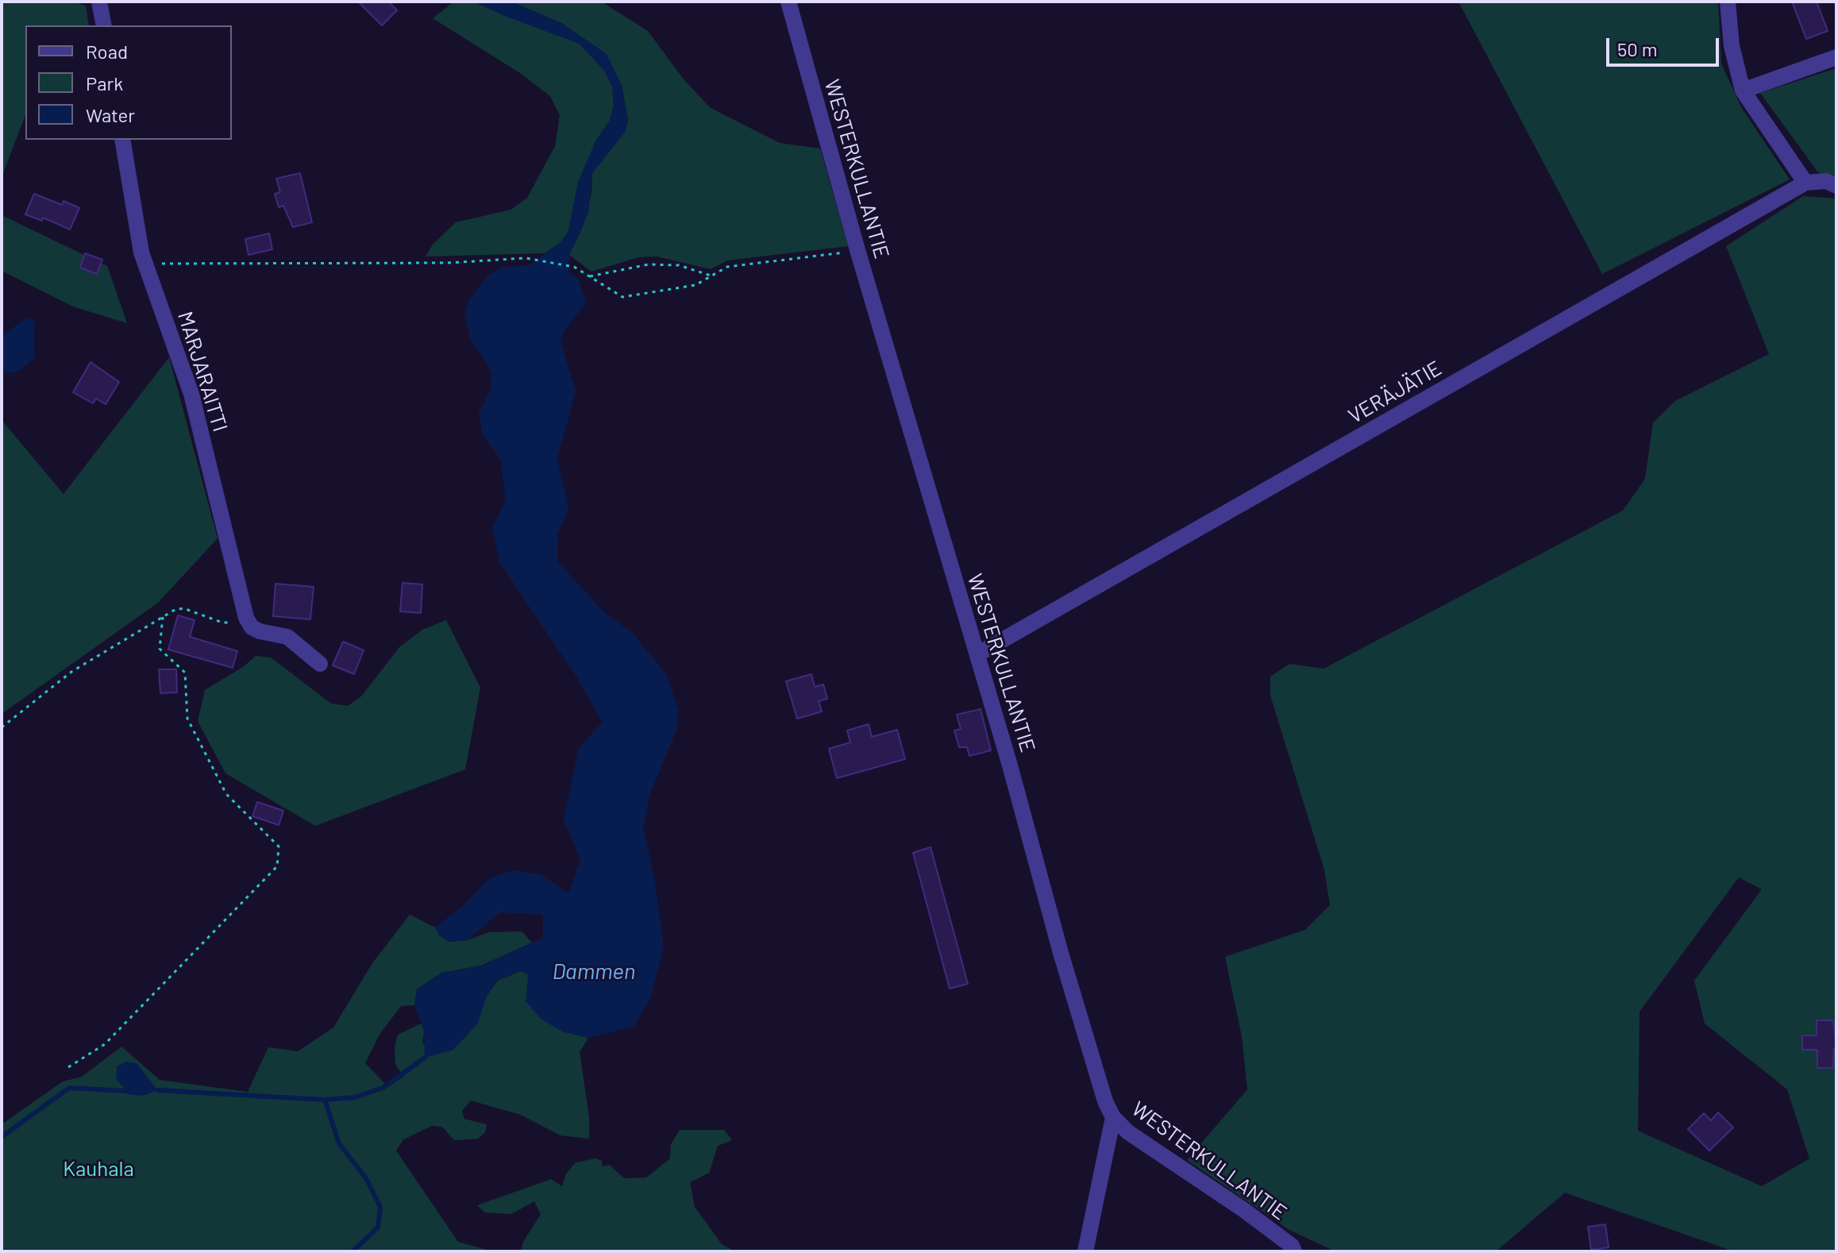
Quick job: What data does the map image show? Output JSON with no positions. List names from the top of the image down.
{
  "streets": {
    "street": ["WESTERKULLANTIE", "MARJARAITTI", "VERÄJÄTIE"]
  },
  "crossings": [
    ["WESTERKULLANTIE", "VERÄJÄTIE"]
  ],
  "water": ["Dammen"],
  "parks": ["Kauhala"],
  "legend": ["Road", "Park", "Water"],
  "scale_bar": "50 m"
}
